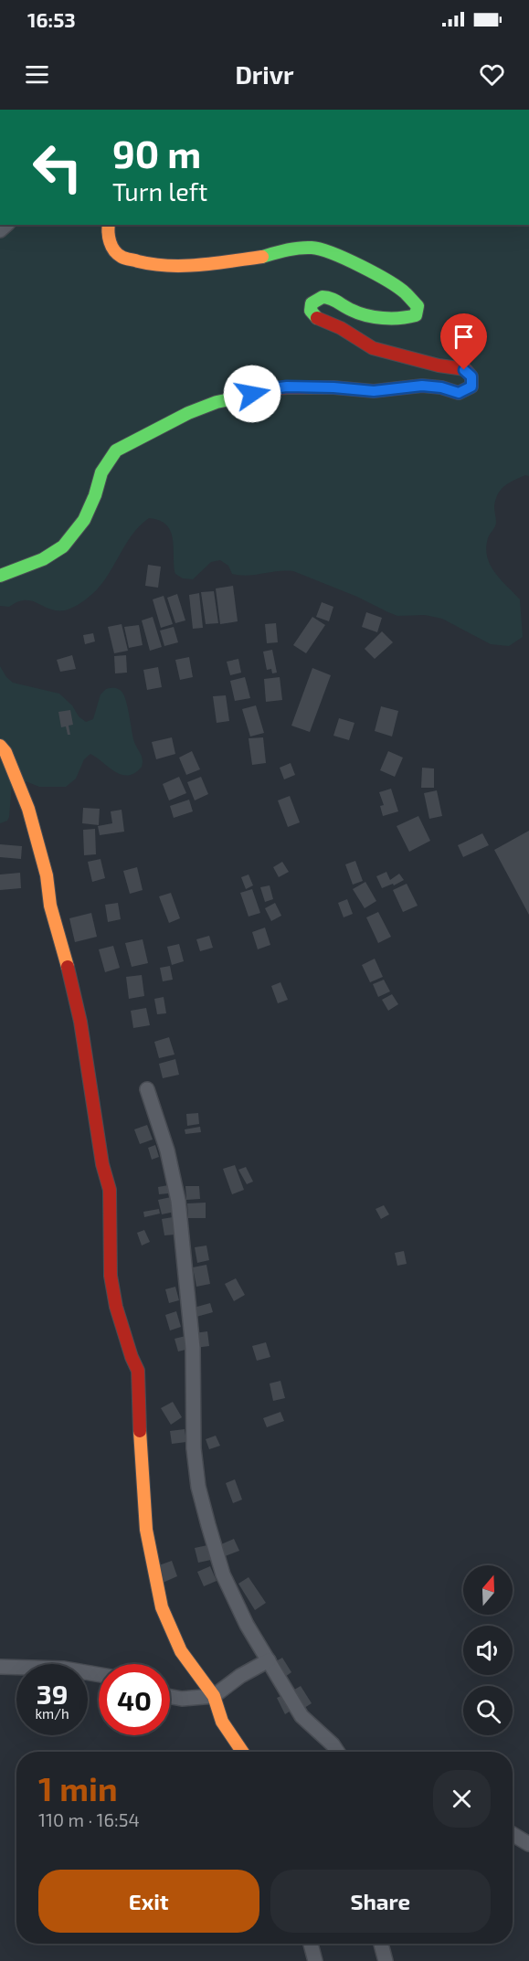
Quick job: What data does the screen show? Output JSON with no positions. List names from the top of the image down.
{
  "north": "top",
  "page": {
    "status": "16:53",
    "header": "Drivr",
    "turn": ["90 m", "Turn left"],
    "speed": "39 km/h",
    "limit": "40",
    "heading": ["1 min", "110 m · 16:54"],
    "buttons": ["Exit", "Share"]
  }
}
